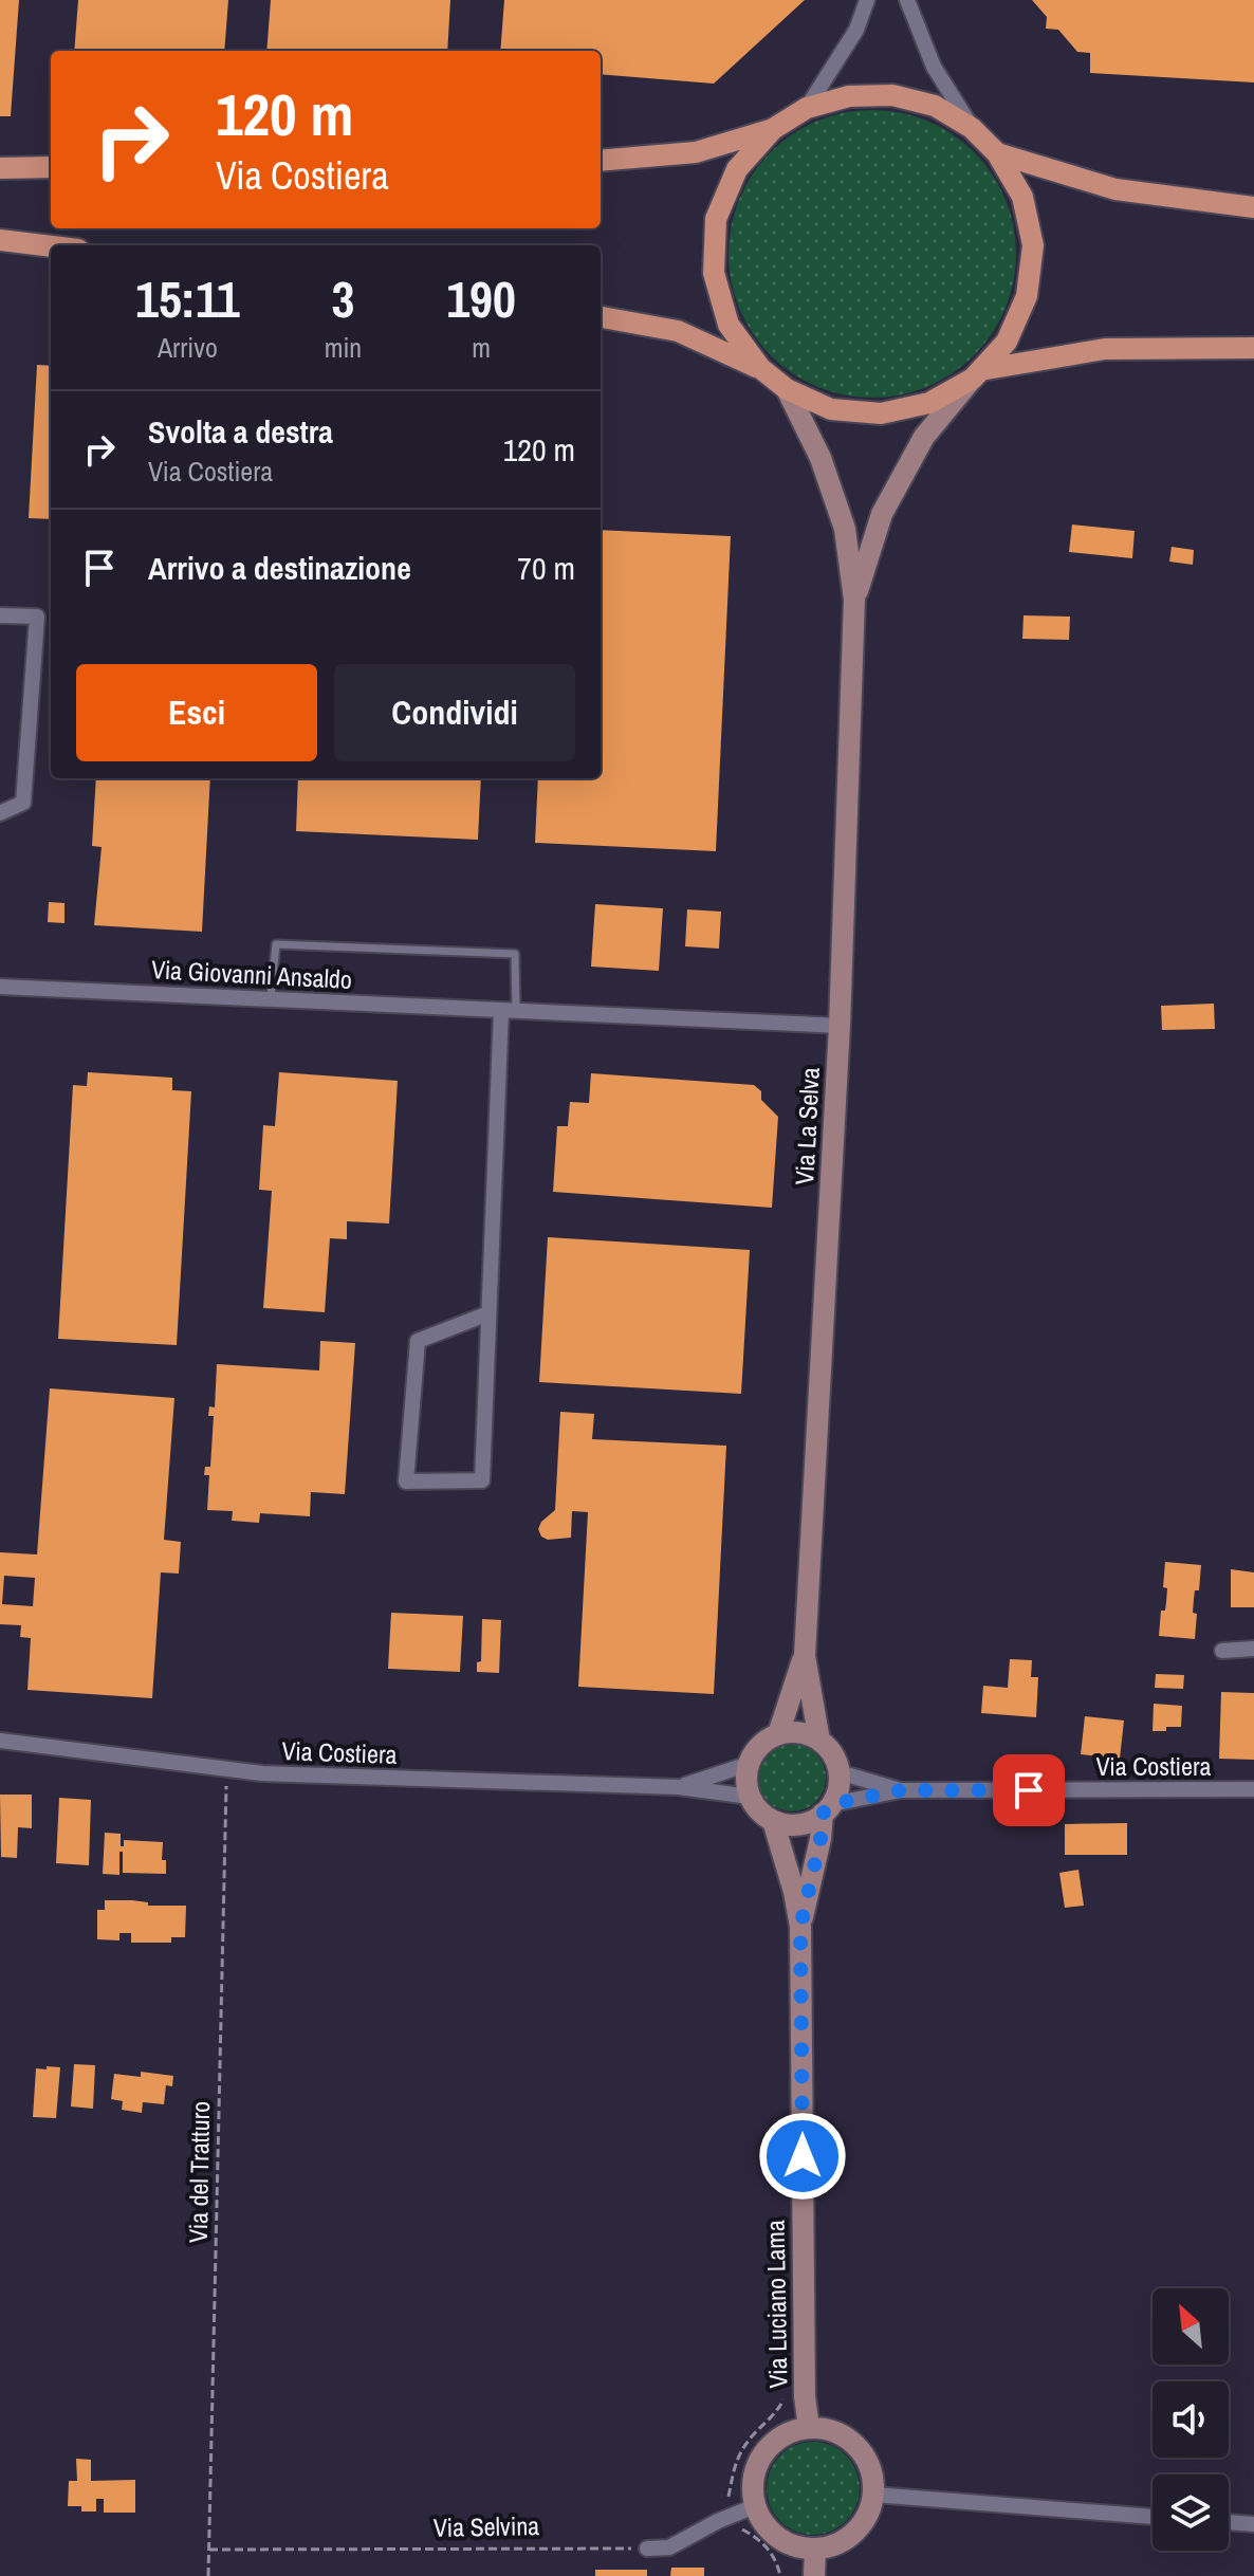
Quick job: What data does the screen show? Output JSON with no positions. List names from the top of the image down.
{
  "streets": {
    "street": [
      "Via Giovanni Ansaldo",
      "Via La Selva",
      "Via Costiera",
      "Via Luciano Lama"
    ],
    "path": ["Via del Tratturo", "Via Selvina"]
  },
  "crossings": [
    ["Via Giovanni Ansaldo", "Via La Selva"],
    ["Via La Selva", "Via Costiera"],
    ["Via La Selva", "Via Luciano Lama"],
    ["Via Costiera", "Via del Tratturo"],
    ["Via Costiera", "Via Luciano Lama"],
    ["Via del Tratturo", "Via Selvina"]
  ],
  "north": "top left",
  "page": {
    "turn": ["120 m", "Via Costiera"],
    "eta": [
      "15:11",
      "Arrivo",
      "3",
      "min",
      "190",
      "m"
    ],
    "list": [
      {
        "name": "Svolta a destra",
        "note": "Via Costiera",
        "value": "120 m"
      },
      {
        "name": "Arrivo a destinazione",
        "value": "70 m"
      }
    ],
    "buttons": ["Esci", "Condividi"]
  }
}
